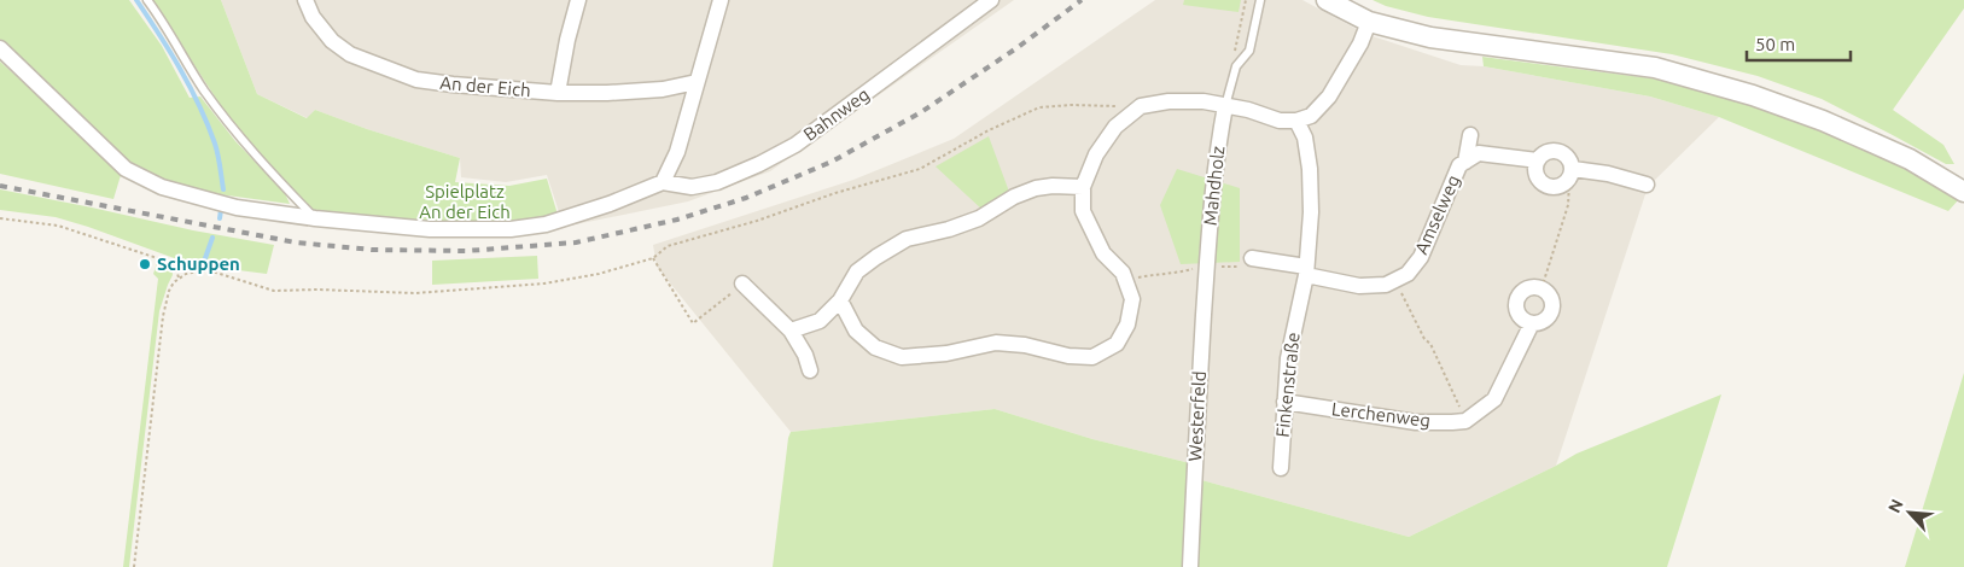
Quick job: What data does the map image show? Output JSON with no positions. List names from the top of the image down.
{
  "streets": {
    "street": [
      "An der Eich",
      "Bahnweg",
      "Mahdholz",
      "Amselweg",
      "Finkenstraße",
      "Lerchenweg",
      "Westerfeld"
    ]
  },
  "crossings": [
    ["Mahdholz", "Westerfeld"],
    ["Amselweg", "Finkenstraße"],
    ["Finkenstraße", "Lerchenweg"]
  ],
  "parks": ["Spielplatz An der Eich"],
  "places": ["Schuppen"],
  "scale_bar": "50 m",
  "north": "top left"
}
